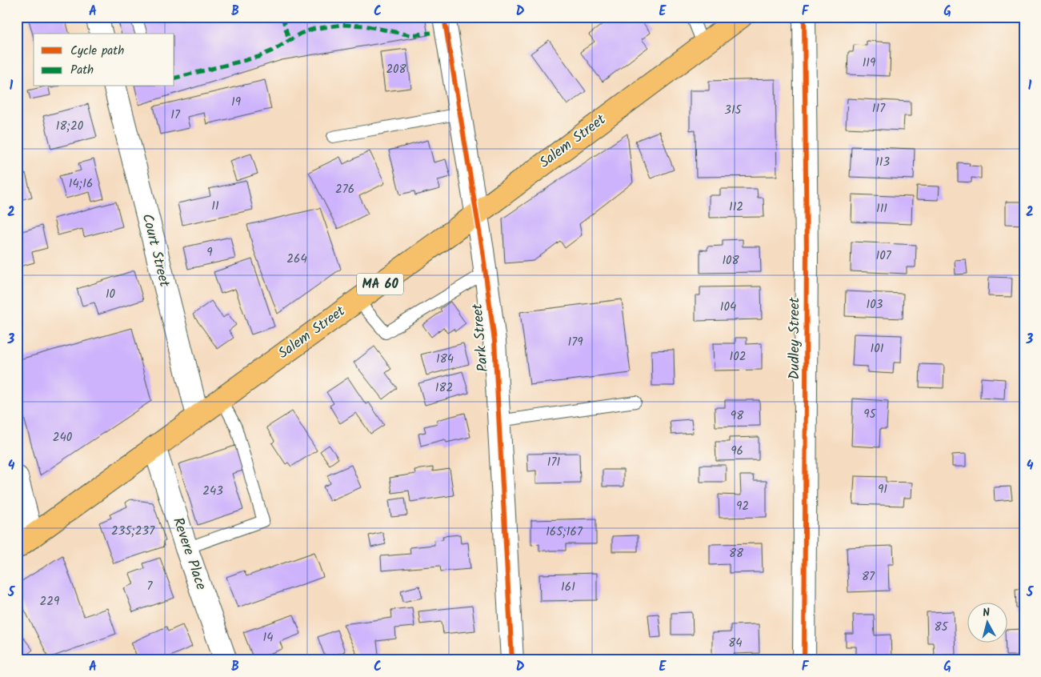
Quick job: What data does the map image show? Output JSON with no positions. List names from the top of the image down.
{
  "streets": {
    "main road": ["Salem Street", "MA 60"],
    "street": [
      "Court Street",
      "Park Street",
      "Dudley Street",
      "Revere Place"
    ]
  },
  "crossings": [
    ["Salem Street", "Court Street"],
    ["Salem Street", "Park Street"],
    ["Salem Street", "Revere Place"]
  ],
  "house_numbers": [
    "119",
    "208",
    "19",
    "117",
    "315",
    "17",
    "18;20",
    "113",
    "14;16",
    "276",
    "11",
    "112",
    "111",
    "9",
    "107",
    "264",
    "108",
    "10",
    "103",
    "104",
    "179",
    "101",
    "102",
    "184",
    "182",
    "95",
    "98",
    "240",
    "96",
    "171",
    "91",
    "243",
    "92",
    "235;237",
    "165;167",
    "88",
    "87",
    "7",
    "161",
    "229",
    "85",
    "14",
    "84"
  ],
  "legend": ["Cycle path", "Path"],
  "north": "top",
  "grid": {
    "columns": [
      "A",
      "B",
      "C",
      "D",
      "E",
      "F",
      "G"
    ],
    "rows": [
      "1",
      "2",
      "3",
      "4",
      "5"
    ]
  }
}
